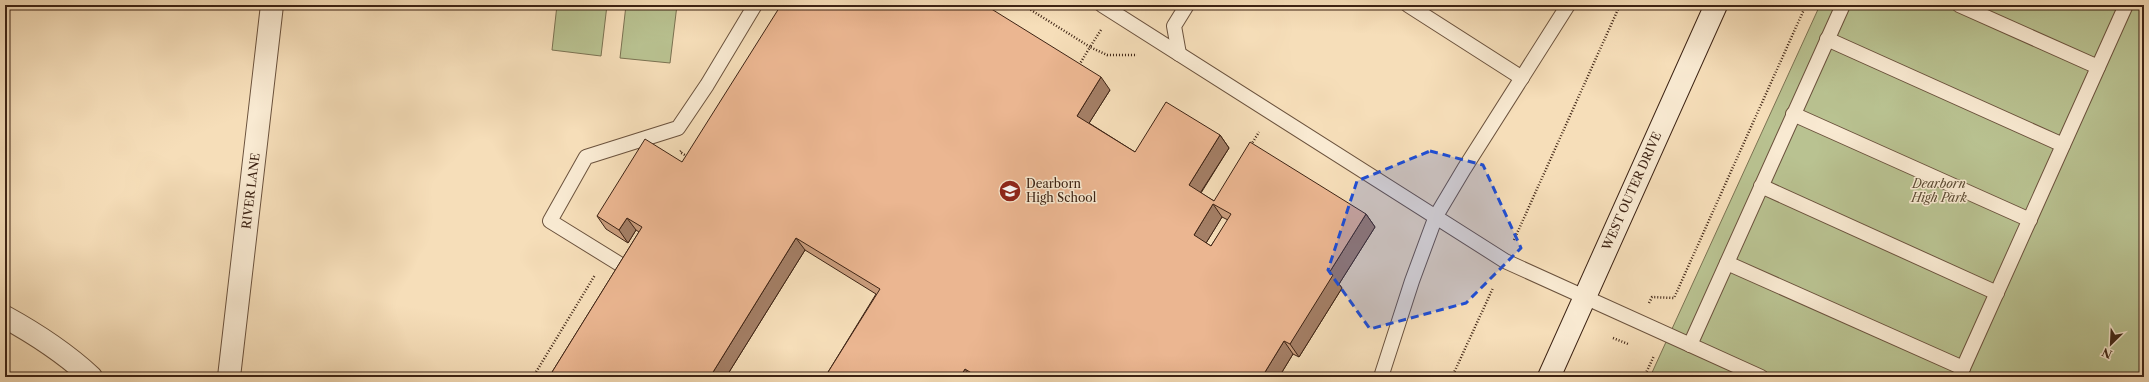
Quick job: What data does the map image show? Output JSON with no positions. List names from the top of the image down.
{
  "streets": {
    "street": ["RIVER LANE", "WEST OUTER DRIVE"]
  },
  "parks": ["Dearborn High Park"],
  "places": {
    "school or university": ["Dearborn High School"]
  },
  "north": "bottom left"
}
